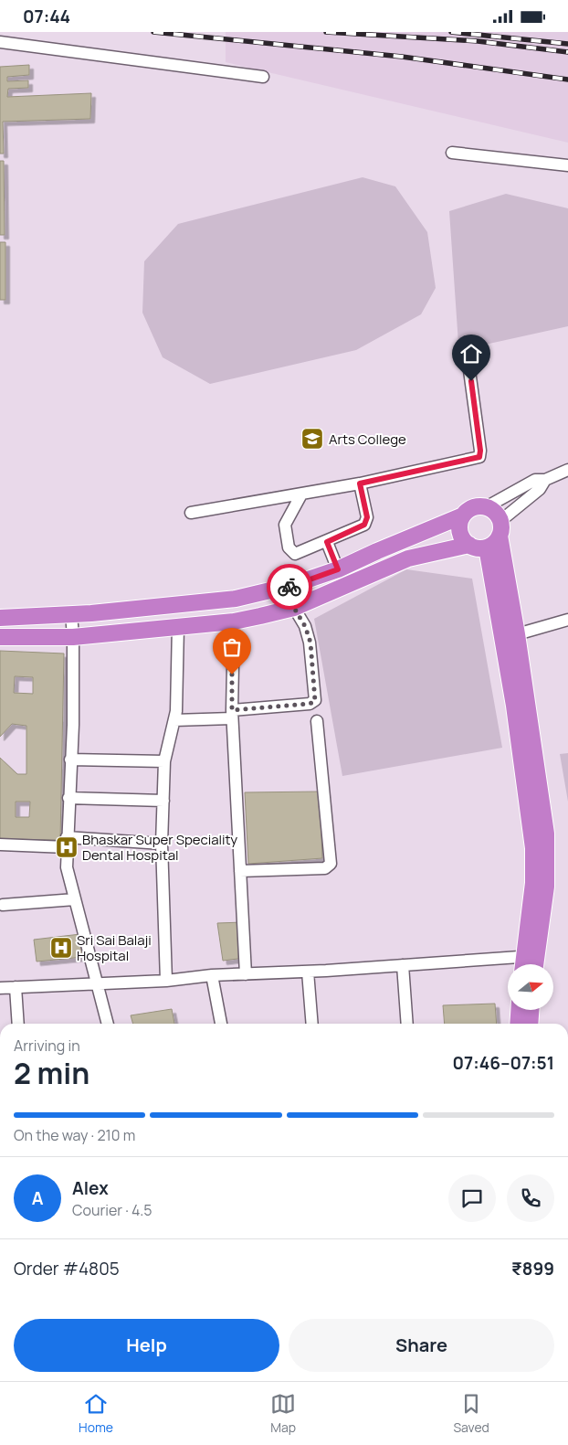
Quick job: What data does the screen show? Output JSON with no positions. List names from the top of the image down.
{
  "places": {
    "school or university": ["Arts College"],
    "hospital": ["Bhaskar Super Speciality Dental Hospital", "Sri Sai Balaji Hospital"]
  },
  "north": "right",
  "page": {
    "status": "07:44",
    "heading": ["2 min", "Arriving in", "07:46–07:51"],
    "panel": [
      "Alex",
      "Courier · 4.5",
      "Order #4805",
      "₹899"
    ],
    "bar": "On the way · 210 m",
    "round": "A",
    "buttons": ["Help", "Share"],
    "tabs": ["Home", "Map", "Saved"]
  }
}
